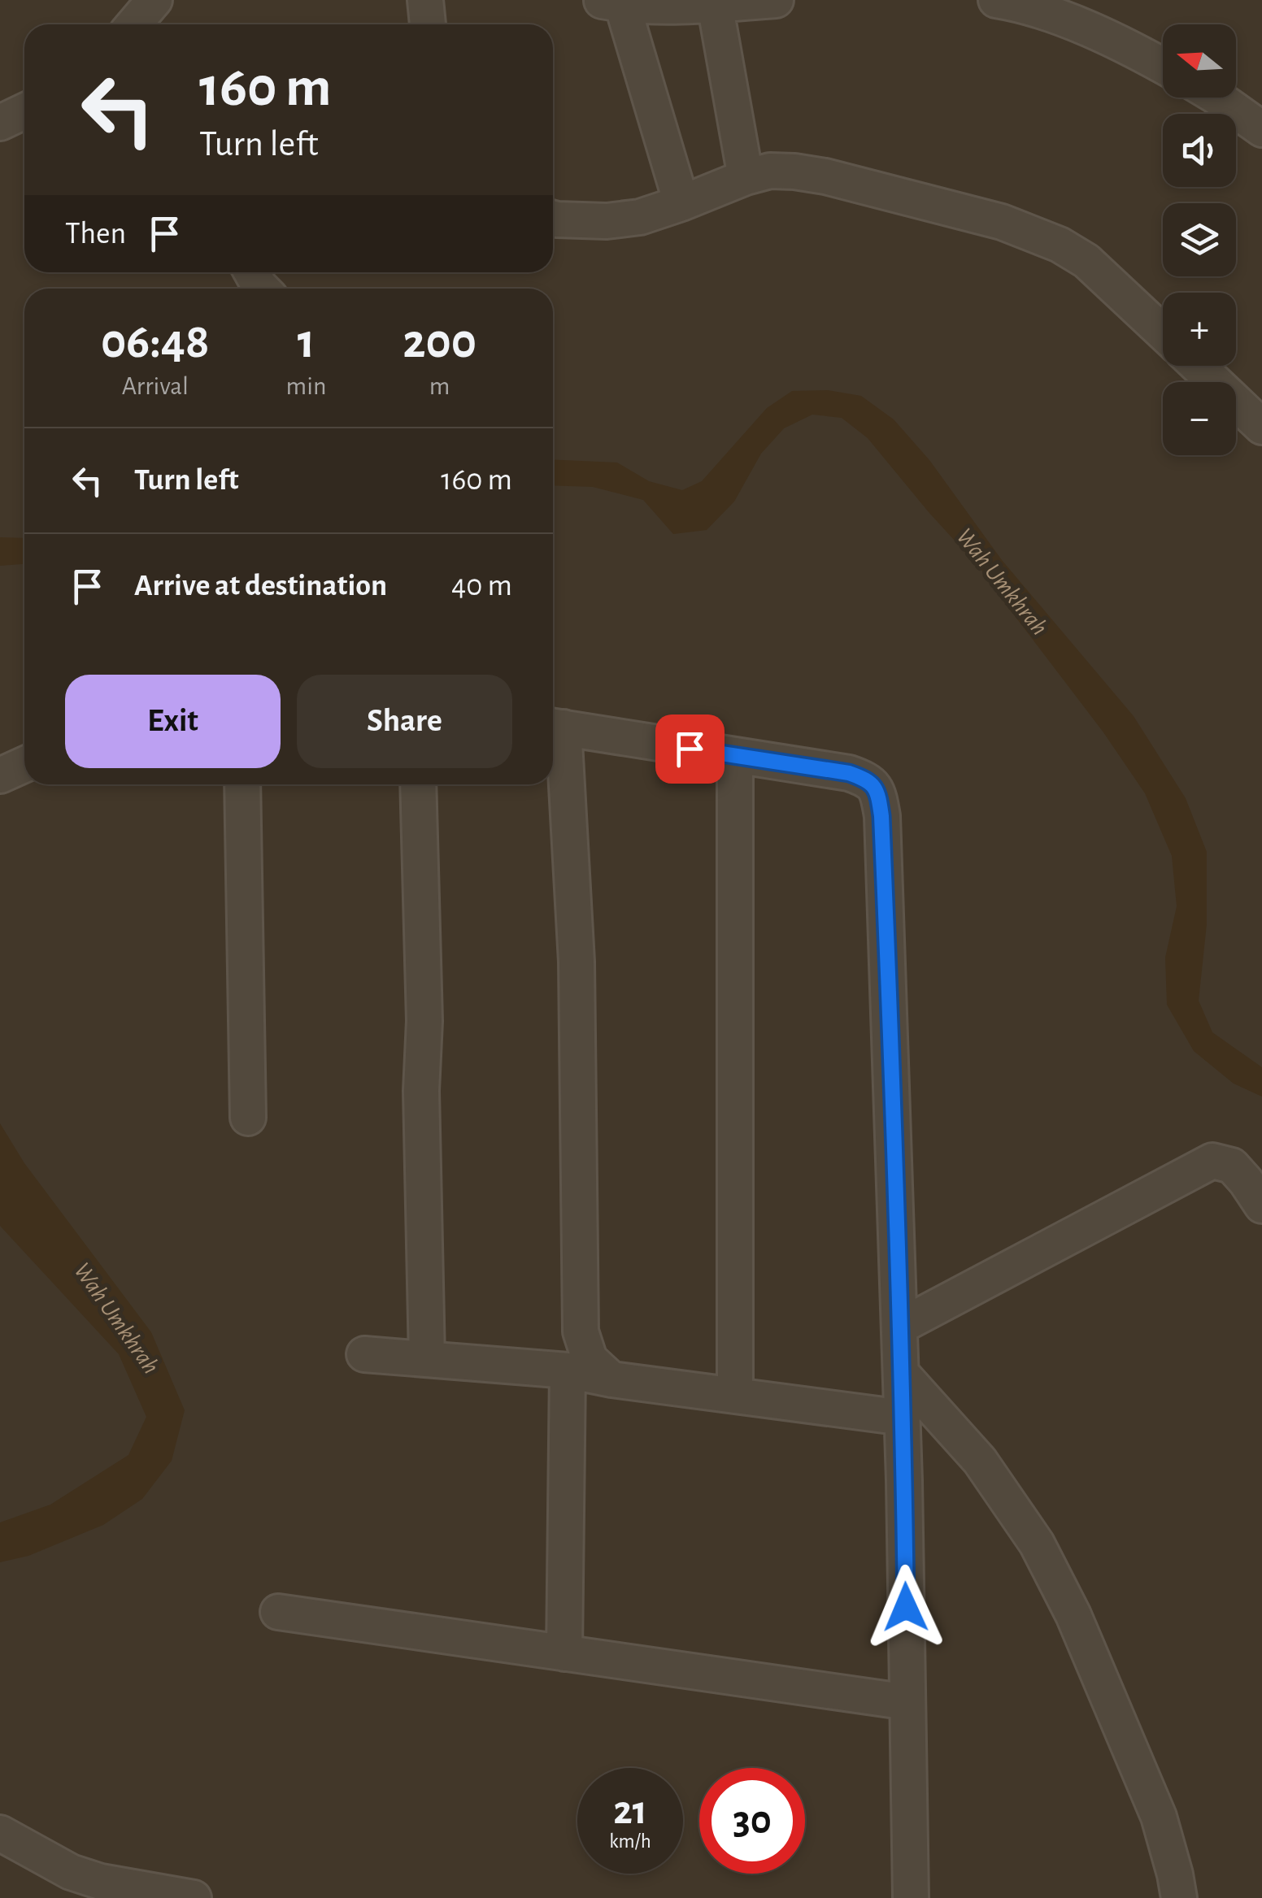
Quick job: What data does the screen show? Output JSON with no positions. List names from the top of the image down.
{
  "water": ["Wah Umkhrah"],
  "north": "left",
  "page": {
    "map_buttons": ["+", "−"],
    "turn": ["160 m", "Turn left"],
    "then": "Then",
    "eta": [
      "06:48",
      "Arrival",
      "1",
      "min",
      "200",
      "m"
    ],
    "list": [
      {
        "name": "Turn left",
        "value": "160 m"
      },
      {
        "name": "Arrive at destination",
        "value": "40 m"
      }
    ],
    "buttons": ["Exit", "Share"],
    "speed": "21 km/h",
    "limit": "30"
  }
}
